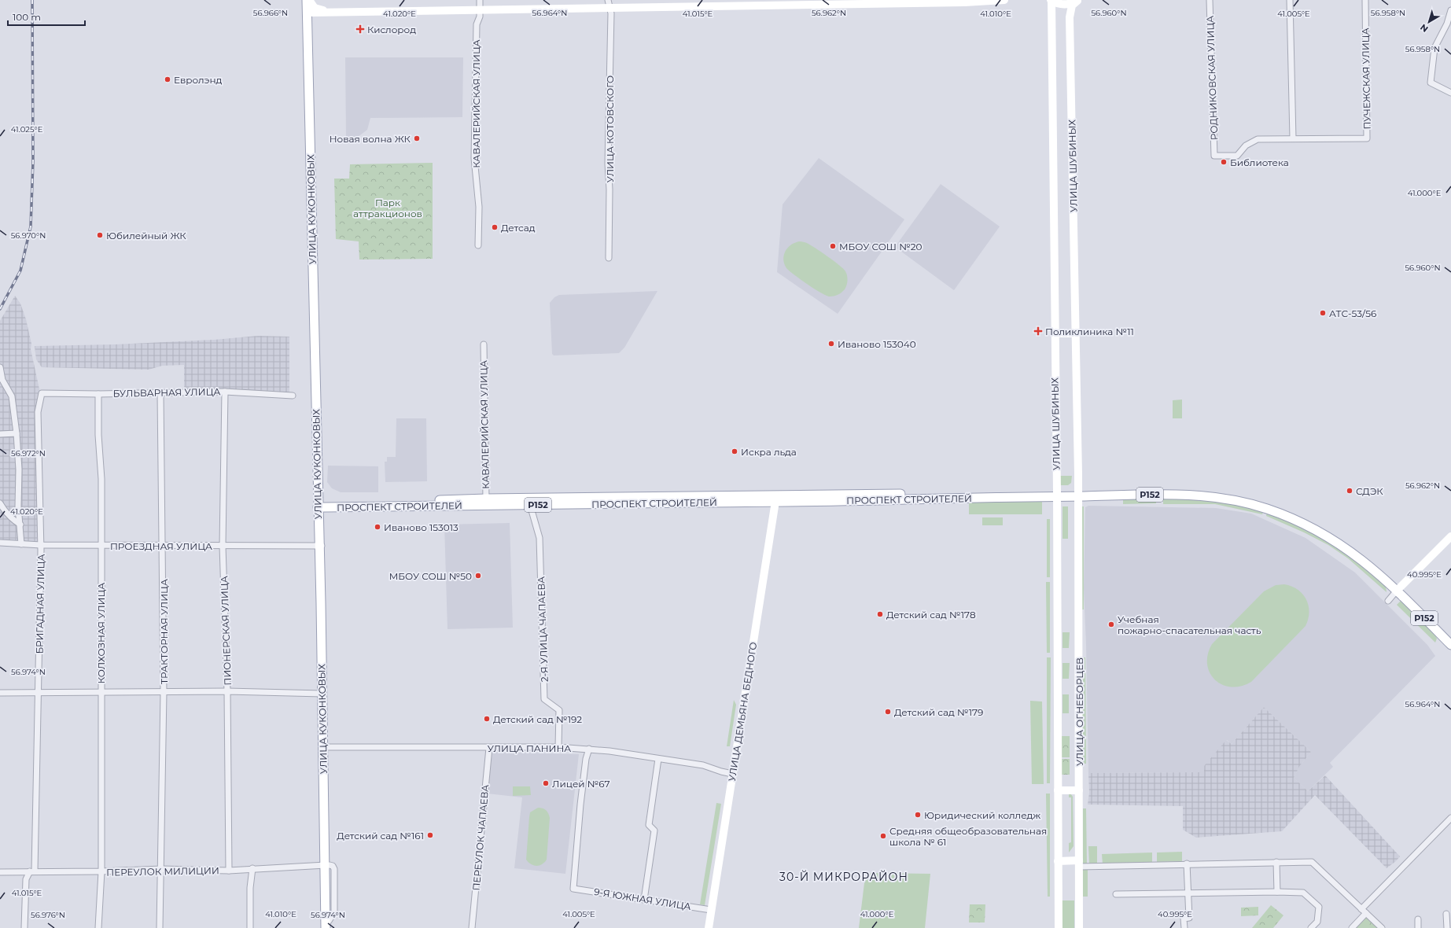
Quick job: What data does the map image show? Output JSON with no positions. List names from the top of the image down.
{
  "streets": {
    "main road": [
      "УЛИЦА ШУБИНЫХ",
      "УЛИЦА КУКОНКОВЫХ",
      "Р152",
      "ПРОСПЕКТ СТРОИТЕЛЕЙ",
      "УЛИЦА ДЕМЬЯНА БЕДНОГО",
      "УЛИЦА ОГНЕБОРЦЕВ"
    ],
    "street": [
      "РОДНИКОВСКАЯ УЛИЦА",
      "ПУЧЕЖСКАЯ УЛИЦА",
      "КАВАЛЕРИЙСКАЯ УЛИЦА",
      "УЛИЦА КОТОВСКОГО",
      "БУЛЬВАРНАЯ УЛИЦА",
      "ПРОЕЗДНАЯ УЛИЦА",
      "БРИГАДНАЯ УЛИЦА",
      "2-Я УЛИЦА ЧАПАЕВА",
      "ПИОНЕРСКАЯ УЛИЦА",
      "ТРАКТОРНАЯ УЛИЦА",
      "КОЛХОЗНАЯ УЛИЦА",
      "УЛИЦА ПАНИНА",
      "ПЕРЕУЛОК ЧАПАЕВА",
      "ПЕРЕУЛОК МИЛИЦИИ",
      "9-Я ЮЖНАЯ УЛИЦА"
    ]
  },
  "crossings": [
    ["РОДНИКОВСКАЯ УЛИЦА", "ПУЧЕЖСКАЯ УЛИЦА"],
    ["КАВАЛЕРИЙСКАЯ УЛИЦА", "ПРОСПЕКТ СТРОИТЕЛЕЙ"],
    ["УЛИЦА ШУБИНЫХ", "ПРОСПЕКТ СТРОИТЕЛЕЙ"],
    ["УЛИЦА ШУБИНЫХ", "УЛИЦА ОГНЕБОРЦЕВ"],
    ["УЛИЦА КУКОНКОВЫХ", "ПРОСПЕКТ СТРОИТЕЛЕЙ"],
    ["УЛИЦА КУКОНКОВЫХ", "ПРОЕЗДНАЯ УЛИЦА"],
    ["УЛИЦА КУКОНКОВЫХ", "УЛИЦА ПАНИНА"],
    ["УЛИЦА КУКОНКОВЫХ", "ПЕРЕУЛОК МИЛИЦИИ"],
    ["БУЛЬВАРНАЯ УЛИЦА", "БРИГАДНАЯ УЛИЦА"],
    ["БУЛЬВАРНАЯ УЛИЦА", "ПИОНЕРСКАЯ УЛИЦА"],
    ["БУЛЬВАРНАЯ УЛИЦА", "ТРАКТОРНАЯ УЛИЦА"],
    ["БУЛЬВАРНАЯ УЛИЦА", "КОЛХОЗНАЯ УЛИЦА"],
    ["ПРОСПЕКТ СТРОИТЕЛЕЙ", "2-Я УЛИЦА ЧАПАЕВА"],
    ["ПРОСПЕКТ СТРОИТЕЛЕЙ", "УЛИЦА ДЕМЬЯНА БЕДНОГО"],
    ["ПРОСПЕКТ СТРОИТЕЛЕЙ", "УЛИЦА ОГНЕБОРЦЕВ"],
    ["ПРОЕЗДНАЯ УЛИЦА", "БРИГАДНАЯ УЛИЦА"],
    ["ПРОЕЗДНАЯ УЛИЦА", "ПИОНЕРСКАЯ УЛИЦА"],
    ["ПРОЕЗДНАЯ УЛИЦА", "ТРАКТОРНАЯ УЛИЦА"],
    ["ПРОЕЗДНАЯ УЛИЦА", "КОЛХОЗНАЯ УЛИЦА"],
    ["БРИГАДНАЯ УЛИЦА", "ПЕРЕУЛОК МИЛИЦИИ"],
    ["2-Я УЛИЦА ЧАПАЕВА", "УЛИЦА ПАНИНА"],
    ["ПИОНЕРСКАЯ УЛИЦА", "ПЕРЕУЛОК МИЛИЦИИ"],
    ["ТРАКТОРНАЯ УЛИЦА", "ПЕРЕУЛОК МИЛИЦИИ"],
    ["КОЛХОЗНАЯ УЛИЦА", "ПЕРЕУЛОК МИЛИЦИИ"],
    ["УЛИЦА ДЕМЬЯНА БЕДНОГО", "УЛИЦА ПАНИНА"],
    ["УЛИЦА ДЕМЬЯНА БЕДНОГО", "9-Я ЮЖНАЯ УЛИЦА"],
    ["УЛИЦА ПАНИНА", "ПЕРЕУЛОК ЧАПАЕВА"],
    ["УЛИЦА ПАНИНА", "9-Я ЮЖНАЯ УЛИЦА"]
  ],
  "districts": ["30-Й МИКРОРАЙОН"],
  "parks": ["Парк аттракционов"],
  "places": {
    "health": ["Кислород", "Поликлиника №11"],
    "other": [
      "Евролэнд",
      "Новая волна ЖК",
      "Библиотека",
      "Детсад",
      "Юбилейный ЖК",
      "МБОУ СОШ №20",
      "АТС-53/56",
      "Иваново 153040",
      "Искра льда",
      "СДЭК",
      "Иваново 153013",
      "МБОУ СОШ №50",
      "Детский сад №178",
      "Учебная пожарно-спасательная часть",
      "Детский сад №179",
      "Детский сад №192",
      "Лицей №67",
      "Юридический колледж",
      "Детский сад №161",
      "Средняя общеобразовательная школа № 61"
    ]
  },
  "scale_bar": "100 m",
  "north": "bottom left",
  "coordinates": [
    "56.958°N",
    "56.962°N",
    "56.966°N",
    "56.964°N",
    "56.960°N",
    "41.020°E",
    "41.015°E",
    "41.010°E",
    "41.005°E",
    "41.025°E",
    "41.000°E",
    "56.970°N",
    "56.972°N",
    "40.995°E",
    "56.974°N",
    "56.976°N"
  ]
}
